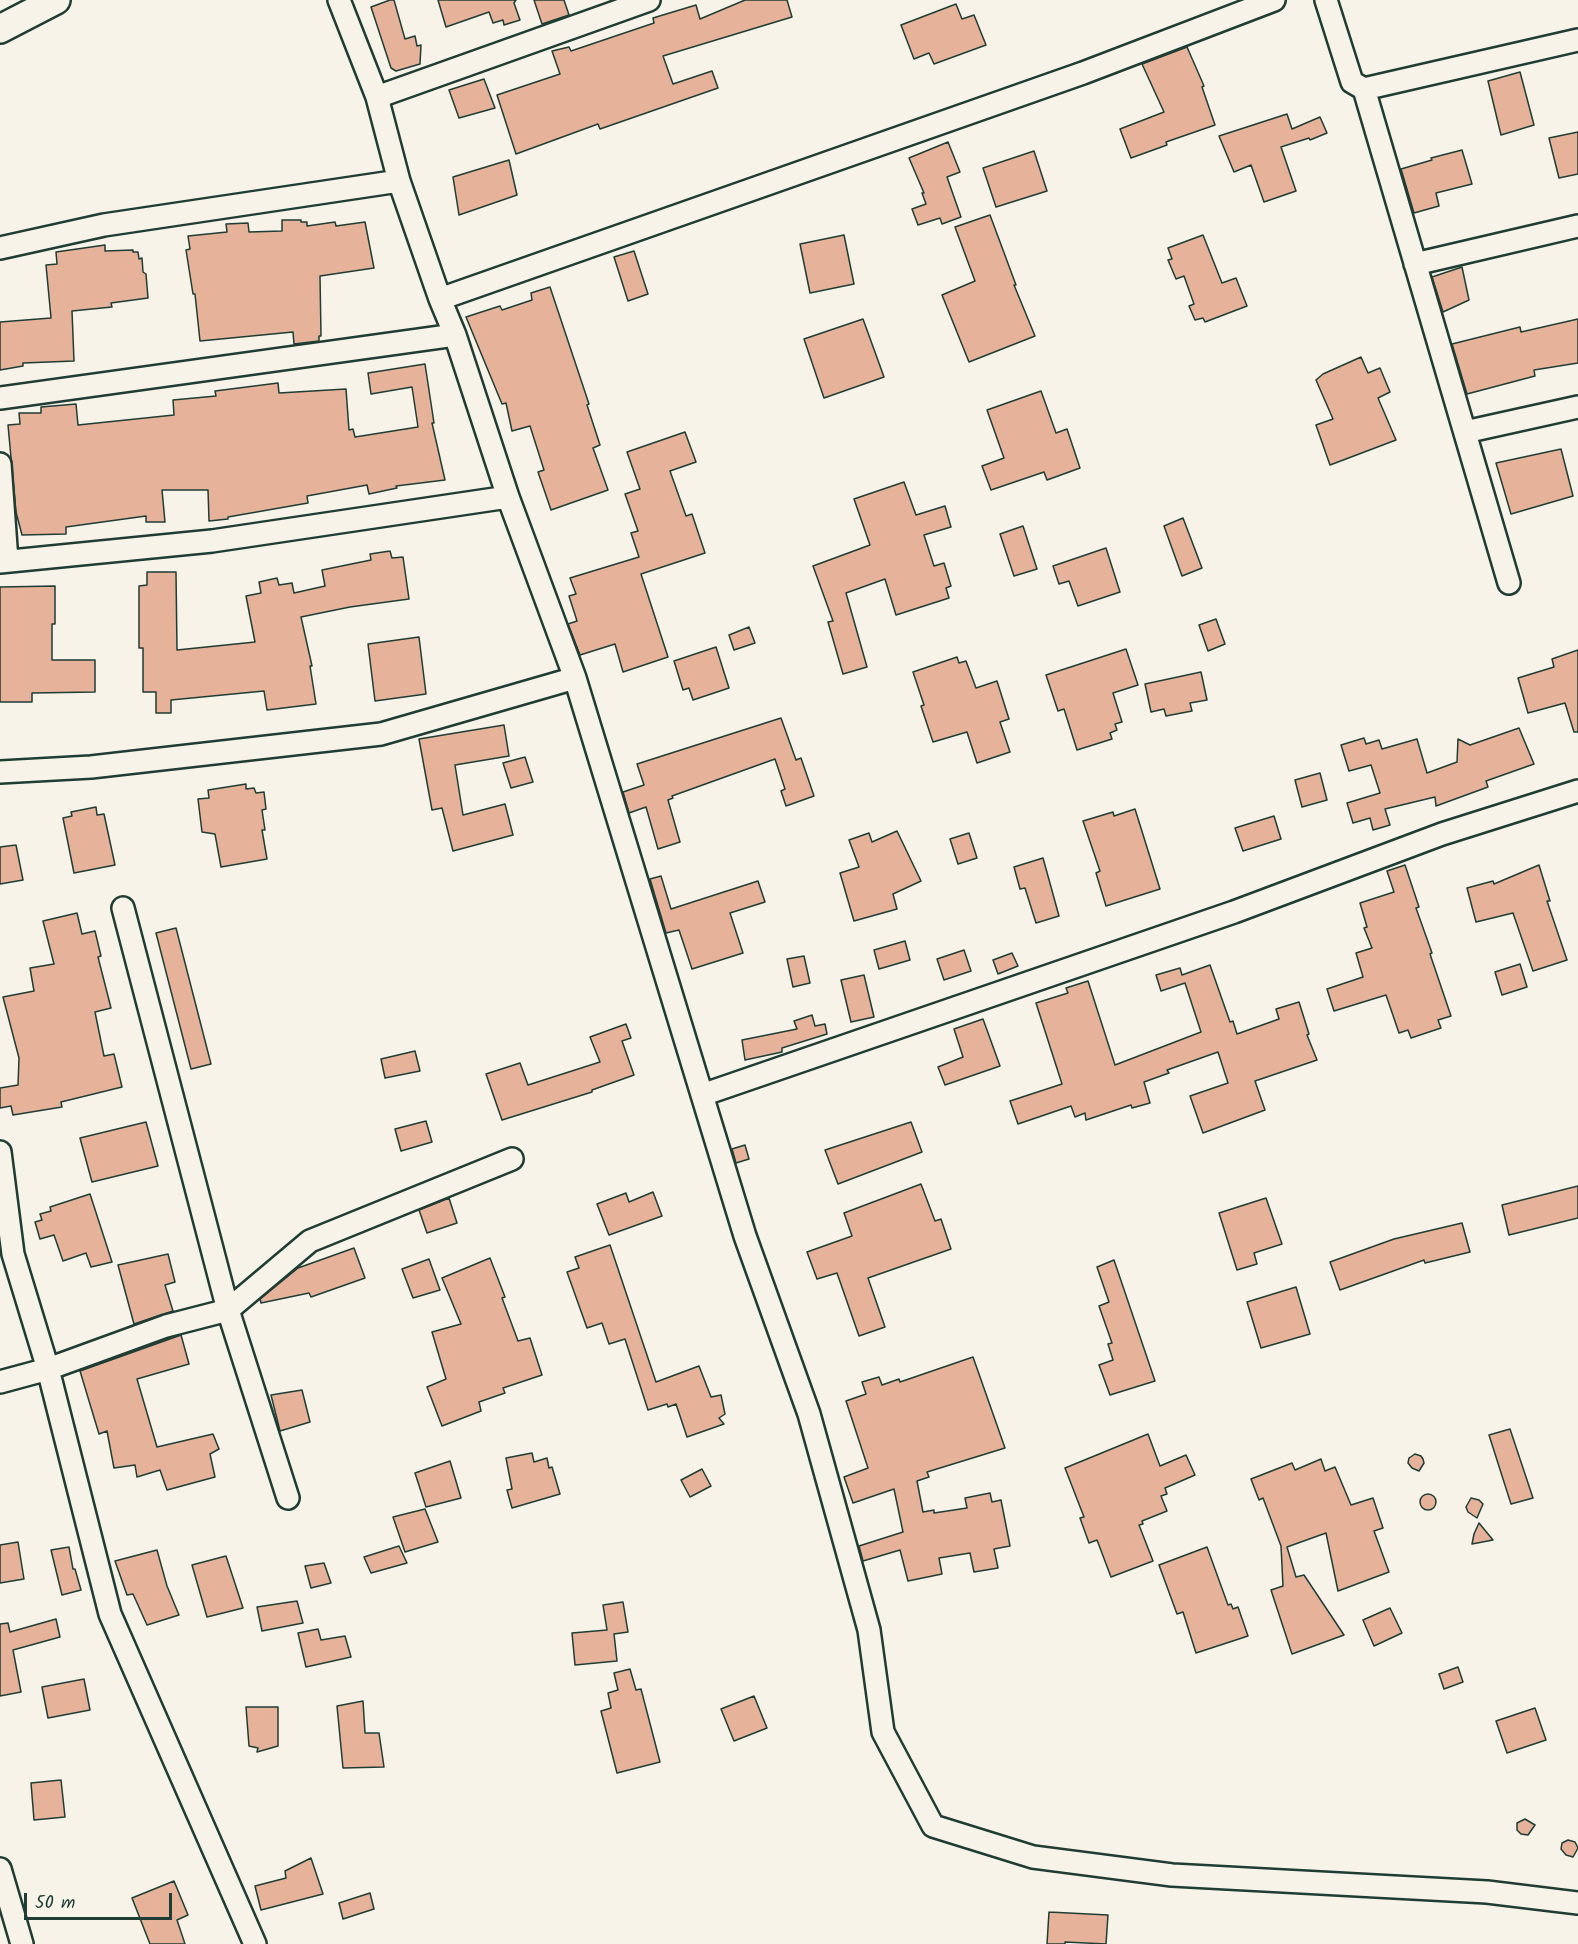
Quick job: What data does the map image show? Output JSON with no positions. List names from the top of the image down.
{
  "scale_bar": "50 m"
}
